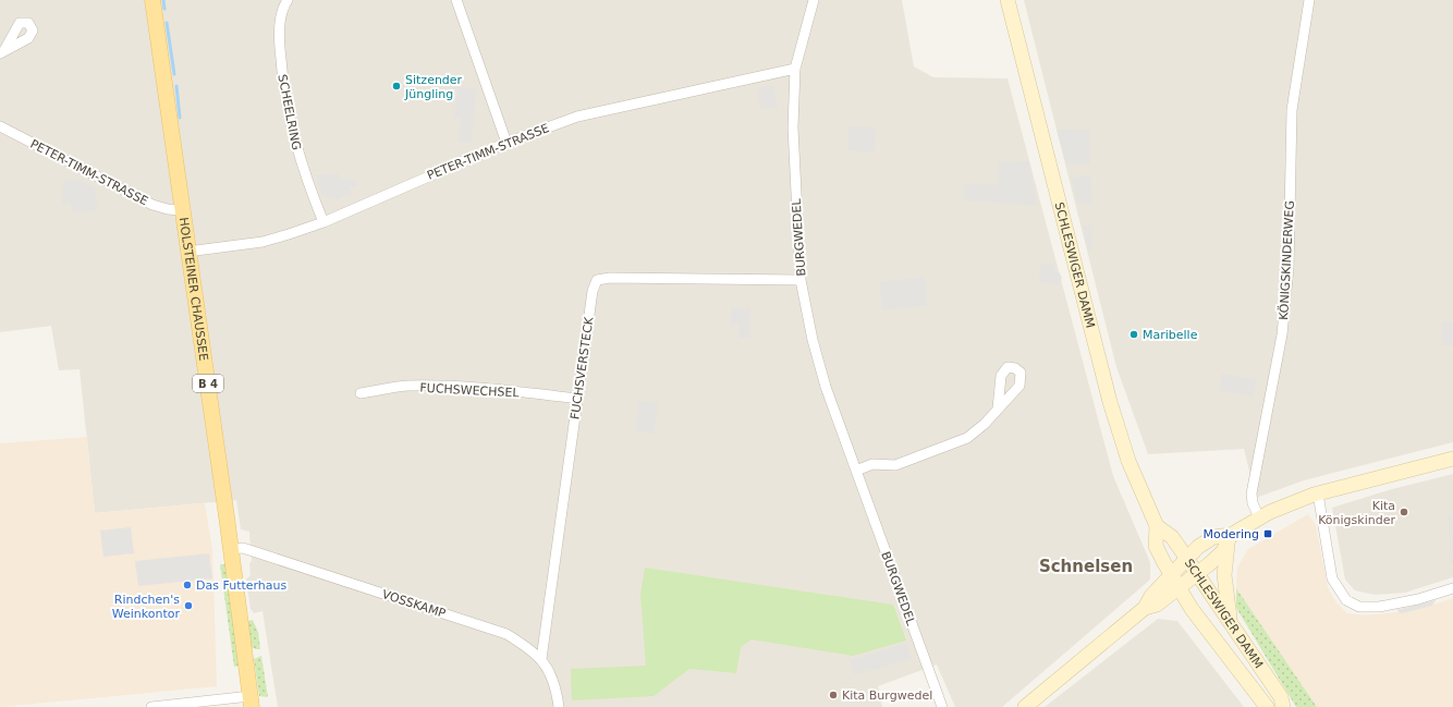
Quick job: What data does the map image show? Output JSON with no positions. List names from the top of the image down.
{
  "streets": {
    "main road": ["SCHLESWIGER DAMM", "HOLSTEINER CHAUSSEE", "B 4"],
    "street": [
      "SCHEELRING",
      "PETER-TIMM-STRASSE",
      "BURGWEDEL",
      "KÖNIGSKINDERWEG",
      "FUCHSVERSTECK",
      "FUCHSWECHSEL",
      "VOSSKAMP"
    ]
  },
  "crossings": [
    ["SCHEELRING", "PETER-TIMM-STRASSE"],
    ["PETER-TIMM-STRASSE", "BURGWEDEL"],
    ["PETER-TIMM-STRASSE", "HOLSTEINER CHAUSSEE"],
    ["BURGWEDEL", "FUCHSVERSTECK"],
    ["HOLSTEINER CHAUSSEE", "VOSSKAMP"],
    ["FUCHSVERSTECK", "FUCHSWECHSEL"],
    ["FUCHSVERSTECK", "VOSSKAMP"]
  ],
  "districts": ["Schnelsen"],
  "places": {
    "other": [
      "Sitzender Jüngling",
      "Maribelle",
      "Kita Königskinder",
      "Das Futterhaus",
      "Rindchen's Weinkontor",
      "Kita Burgwedel"
    ],
    "transit": ["Modering"]
  }
}
